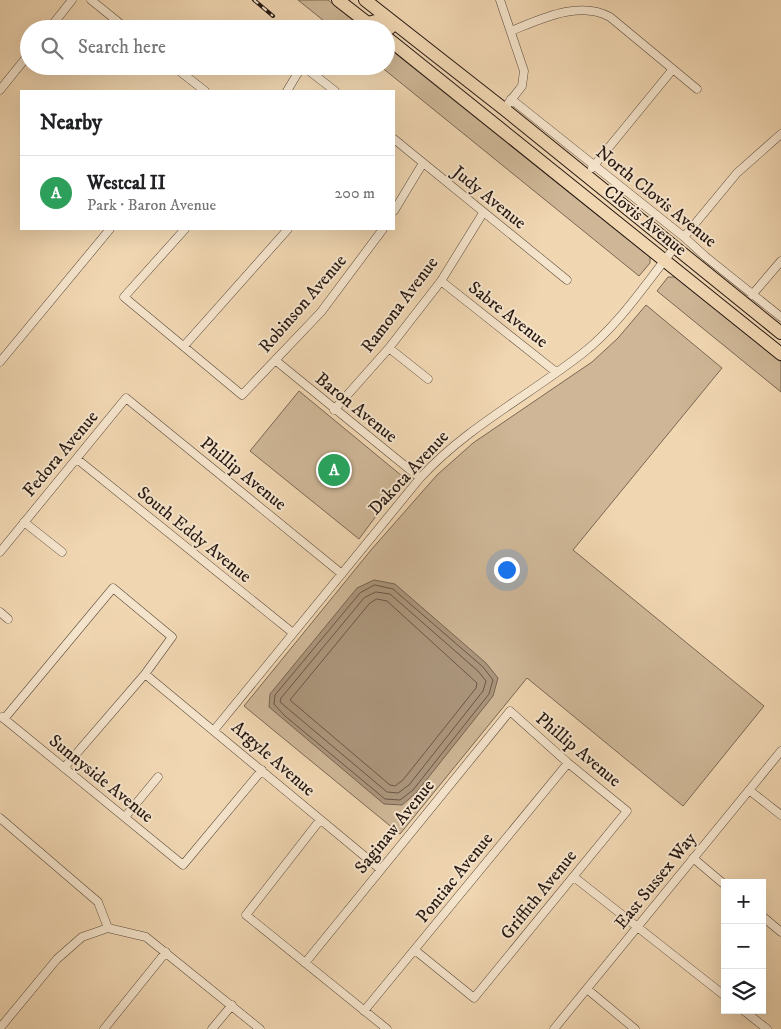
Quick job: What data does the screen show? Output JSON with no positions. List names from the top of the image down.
{
  "streets": {
    "main road": ["Clovis Avenue"],
    "street": [
      "North Clovis Avenue",
      "Judy Avenue",
      "Robinson Avenue",
      "Ramona Avenue",
      "Sabre Avenue",
      "Baron Avenue",
      "Fedora Avenue",
      "Dakota Avenue",
      "Phillip Avenue",
      "South Eddy Avenue",
      "Argyle Avenue",
      "Sunnyside Avenue",
      "Saginaw Avenue",
      "Pontiac Avenue",
      "East Sussex Way",
      "Griffith Avenue"
    ]
  },
  "crossings": [
    ["North Clovis Avenue", "Clovis Avenue"],
    ["Judy Avenue", "Ramona Avenue"],
    ["Clovis Avenue", "Dakota Avenue"],
    ["Robinson Avenue", "Baron Avenue"],
    ["Ramona Avenue", "Sabre Avenue"],
    ["Ramona Avenue", "Baron Avenue"],
    ["Sabre Avenue", "Dakota Avenue"],
    ["Baron Avenue", "Dakota Avenue"],
    ["Fedora Avenue", "Phillip Avenue"],
    ["Fedora Avenue", "South Eddy Avenue"],
    ["Dakota Avenue", "Phillip Avenue"],
    ["Dakota Avenue", "South Eddy Avenue"],
    ["Dakota Avenue", "Argyle Avenue"],
    ["Phillip Avenue", "Saginaw Avenue"],
    ["Phillip Avenue", "Pontiac Avenue"],
    ["Phillip Avenue", "Griffith Avenue"],
    ["Argyle Avenue", "Sunnyside Avenue"],
    ["Argyle Avenue", "Saginaw Avenue"],
    ["Pontiac Avenue", "Griffith Avenue"]
  ],
  "page": {
    "search": "Search here",
    "heading": "Nearby",
    "list": [
      {
        "mark": "A",
        "name": "Westcal II",
        "note": "Park · Baron Avenue",
        "value": "200 m"
      }
    ],
    "pins": "A",
    "map_buttons": ["+", "−"]
  }
}
